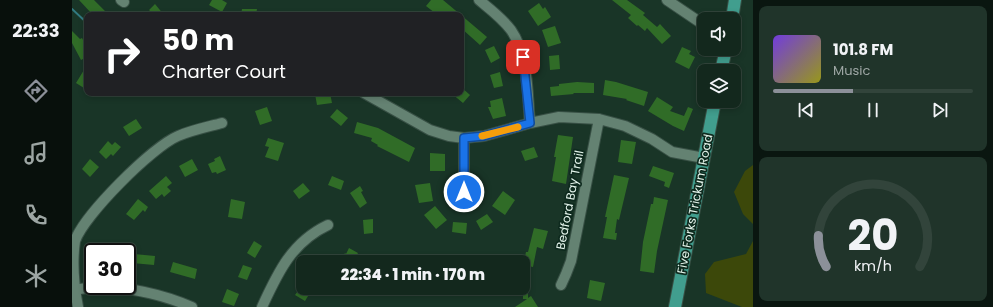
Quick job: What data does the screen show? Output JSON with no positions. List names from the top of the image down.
{
  "streets": {
    "main road": ["Five Forks Trickum Road"],
    "street": ["Bedford Bay Trail"]
  },
  "page": {
    "tabs": "22:33",
    "turn": ["50 m", "Charter Court"],
    "song": ["101.8 FM", "Music"],
    "limit": "30",
    "trip": "22:34 · 1 min · 170 m",
    "gauge": ["20", "km/h"]
  }
}
